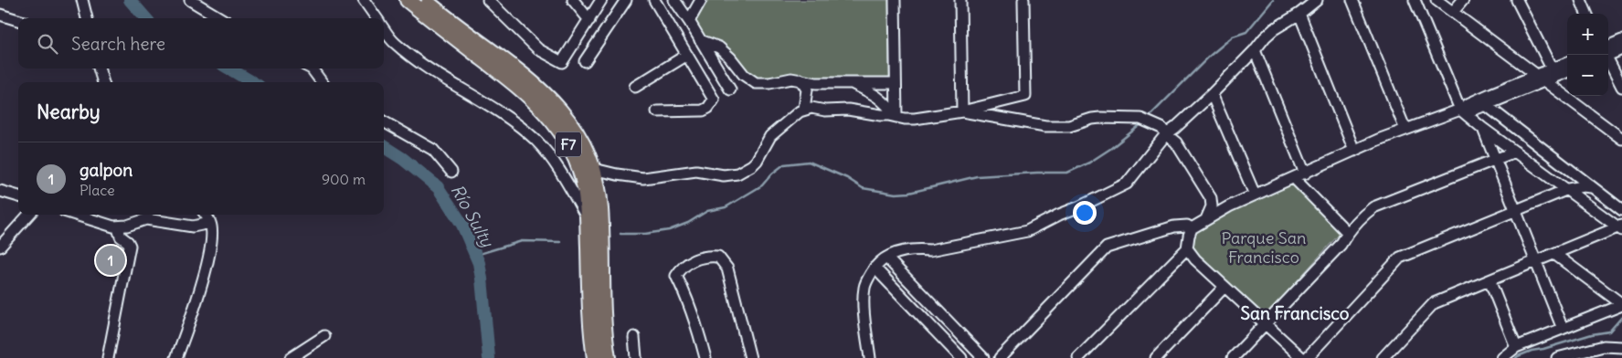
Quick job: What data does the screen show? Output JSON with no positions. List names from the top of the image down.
{
  "streets": {
    "highway": ["F7"]
  },
  "districts": ["San Francisco"],
  "water": ["Río Sulty"],
  "parks": ["Parque San Francisco"],
  "page": {
    "map_buttons": ["+", "−"],
    "search": "Search here",
    "heading": "Nearby",
    "list": [
      {
        "mark": "1",
        "name": "galpon",
        "note": "Place",
        "value": "900 m"
      }
    ],
    "pins": "1"
  }
}
